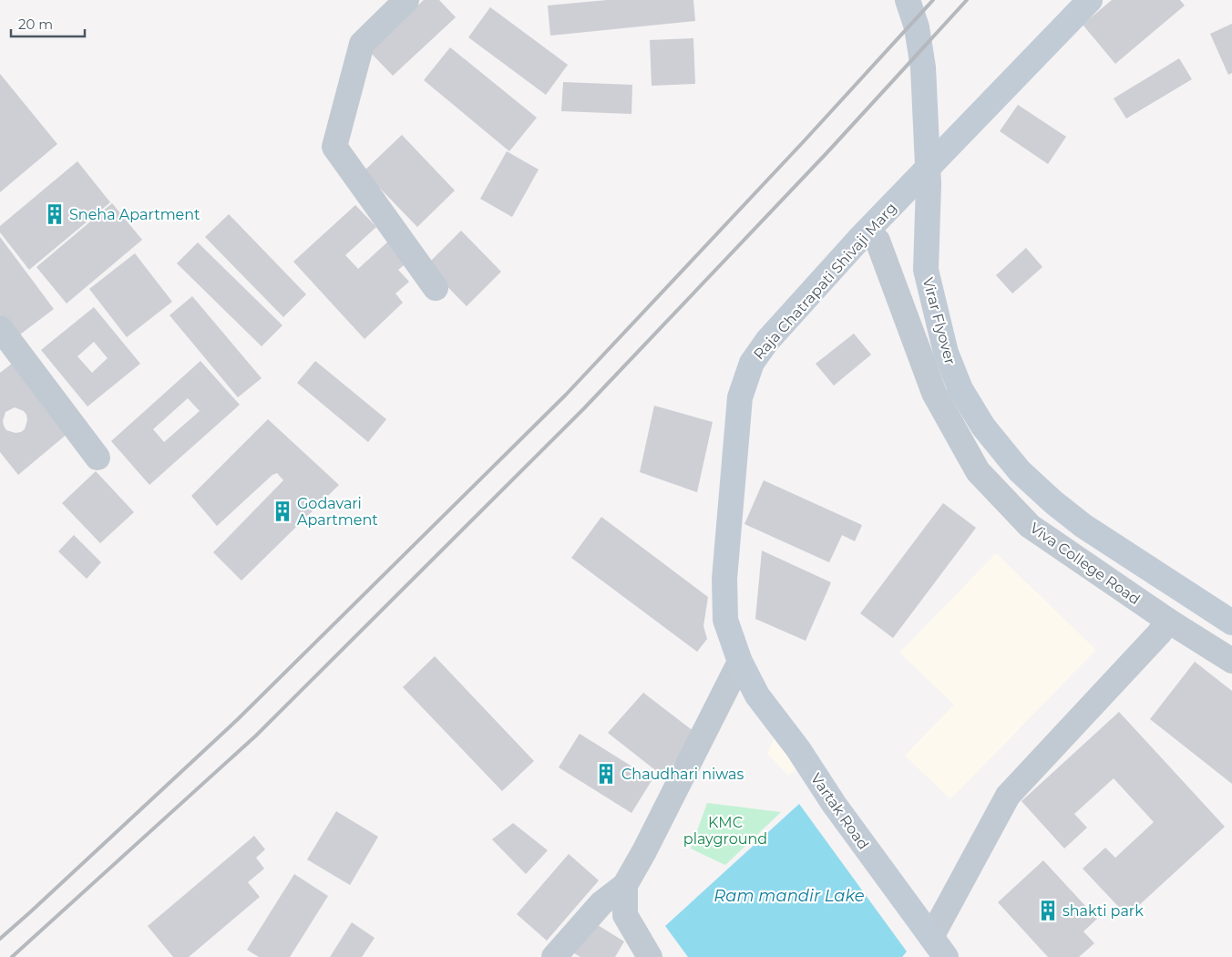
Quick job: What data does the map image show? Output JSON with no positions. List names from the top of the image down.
{
  "streets": {
    "street": [
      "Raja Chatrapati Shivaji Marg",
      "Virar Flyover",
      "Viva College Road",
      "Vartak Road"
    ]
  },
  "crossings": [
    ["Raja Chatrapati Shivaji Marg", "Vartak Road"]
  ],
  "water": ["Ram mandir Lake"],
  "parks": ["KMC playground"],
  "places": {
    "building": [
      "Sneha Apartment",
      "Godavari Apartment",
      "Chaudhari niwas",
      "shakti park"
    ]
  },
  "scale_bar": "20 m"
}
